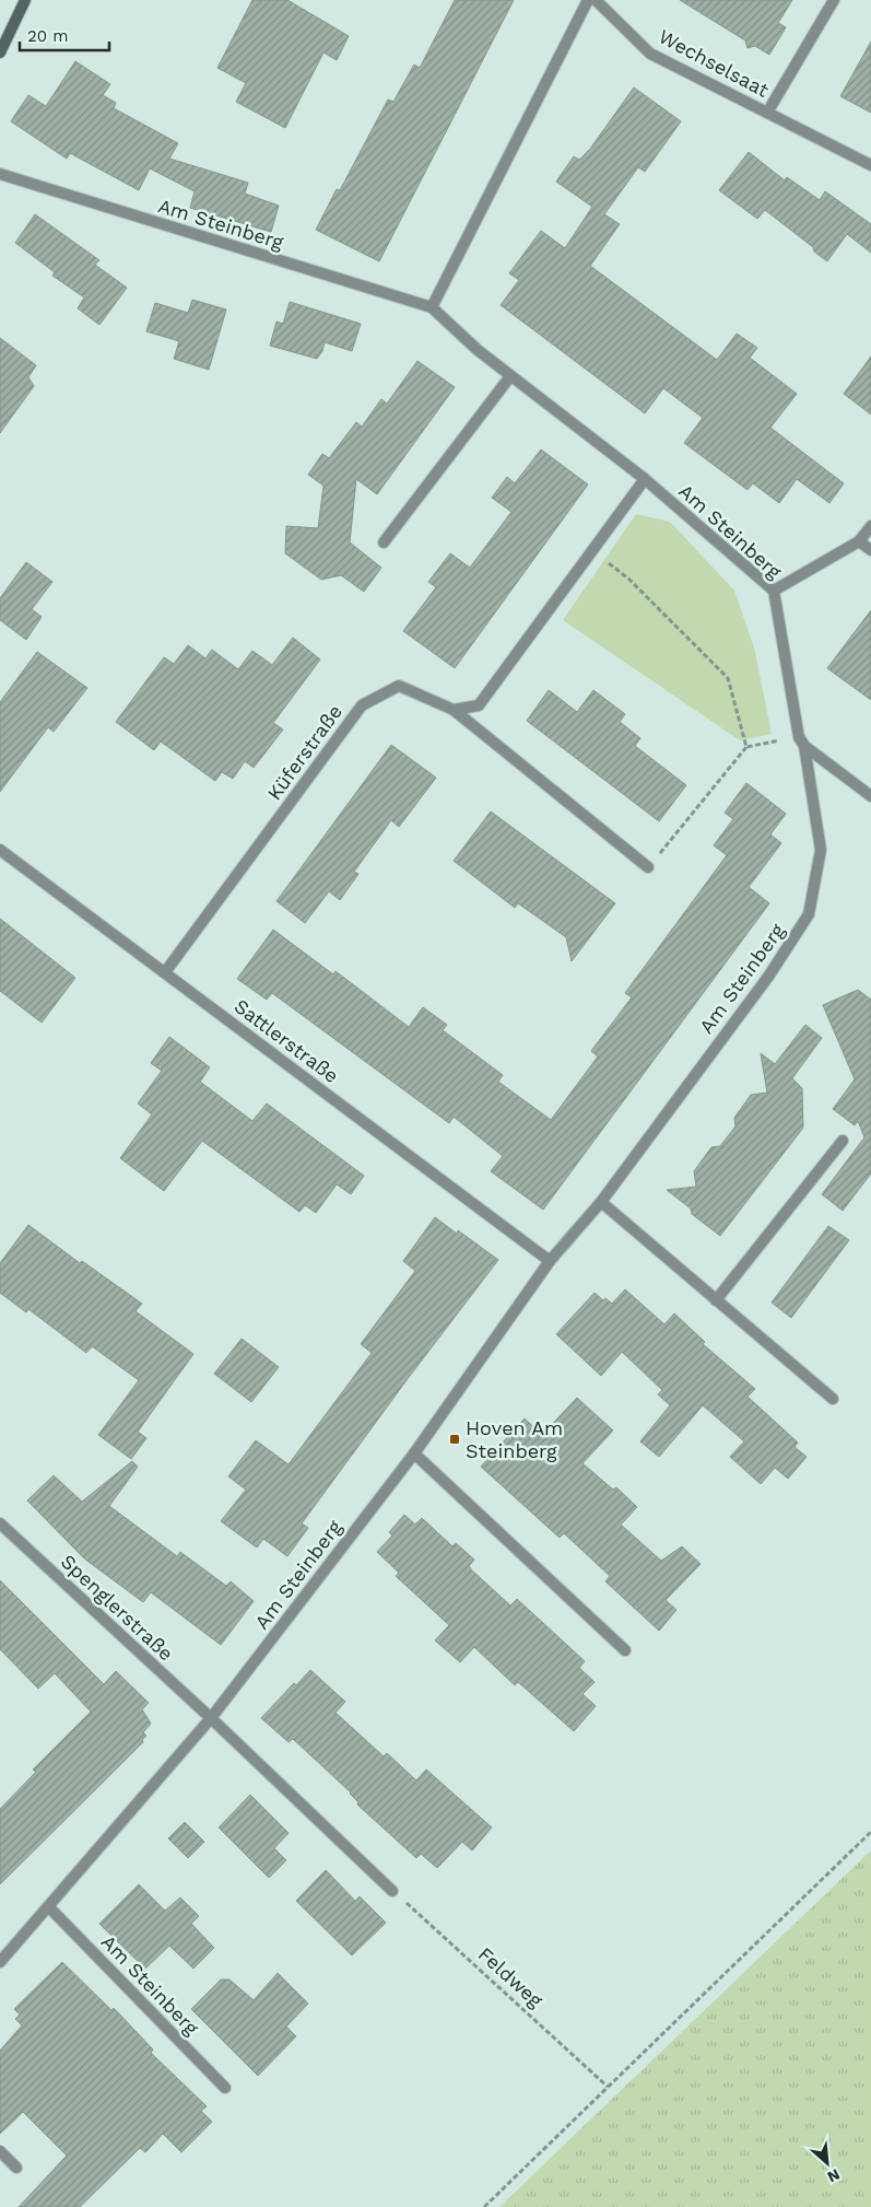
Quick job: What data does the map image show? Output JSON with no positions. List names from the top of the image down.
{
  "streets": {
    "street": [
      "Wechselsaat",
      "Am Steinberg",
      "Küferstraße",
      "Sattlerstraße",
      "Spenglerstraße"
    ],
    "path": ["Feldweg"]
  },
  "crossings": [
    ["Am Steinberg", "Sattlerstraße"],
    ["Am Steinberg", "Spenglerstraße"],
    ["Küferstraße", "Sattlerstraße"]
  ],
  "places": {
    "transit": ["Hoven Am Steinberg"]
  },
  "scale_bar": "20 m",
  "north": "bottom right"
}
